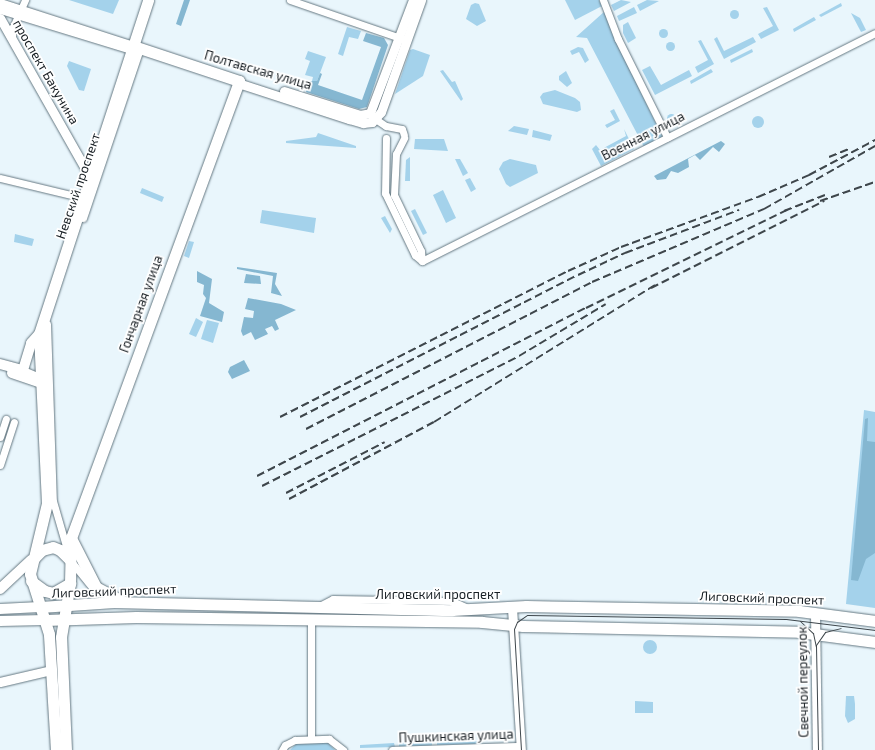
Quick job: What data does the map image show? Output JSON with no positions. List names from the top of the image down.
{
  "streets": {
    "main road": [
      "Полтавская улица",
      "Невский проспект",
      "Гончарная улица",
      "Лиговский проспект"
    ],
    "street": [
      "проспект Бакунина",
      "Военная улица",
      "Свечной переулок",
      "Пушкинская улица"
    ]
  },
  "crossings": [
    ["Полтавская улица", "Невский проспект"],
    ["Полтавская улица", "Гончарная улица"],
    ["проспект Бакунина", "Невский проспект"],
    ["Невский проспект", "Гончарная улица"],
    ["Невский проспект", "Лиговский проспект"],
    ["Лиговский проспект", "Свечной переулок"]
  ]
}
